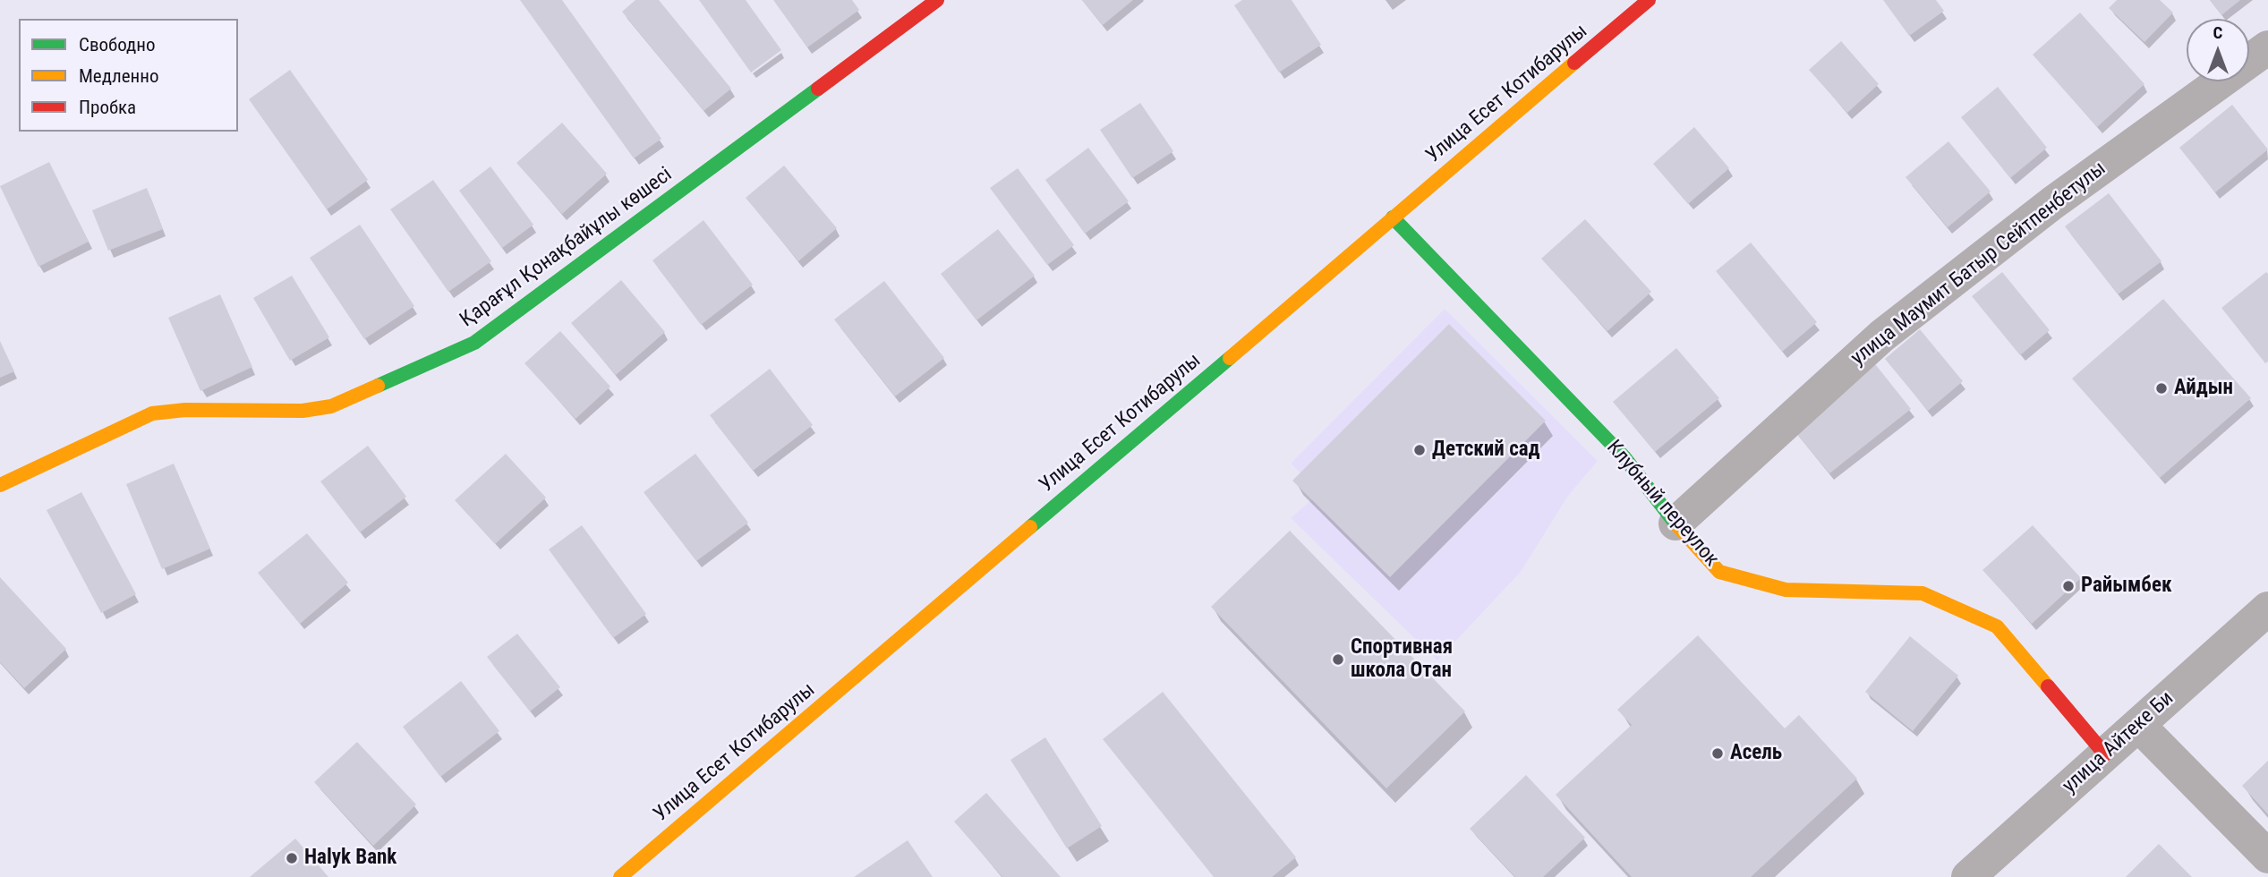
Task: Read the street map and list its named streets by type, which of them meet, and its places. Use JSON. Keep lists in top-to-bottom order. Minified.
{"streets":{"street":["Улица Есет Котибарулы","Қарағұл Қонақбайұлы көшесі","улица Маумит Батыр Сейтпенбетулы","Клубный переулок","улица Айтеке Би"]},"crossings":[["Улица Есет Котибарулы","Клубный переулок"],["улица Маумит Батыр Сейтпенбетулы","Клубный переулок"],["Клубный переулок","улица Айтеке Би"]],"places":["Айдын","Детский сад","Райымбек","Спортивная школа Отан","Асель","Halyk Bank"],"legend":["Свободно","Медленно","Пробка"],"north":"top"}
